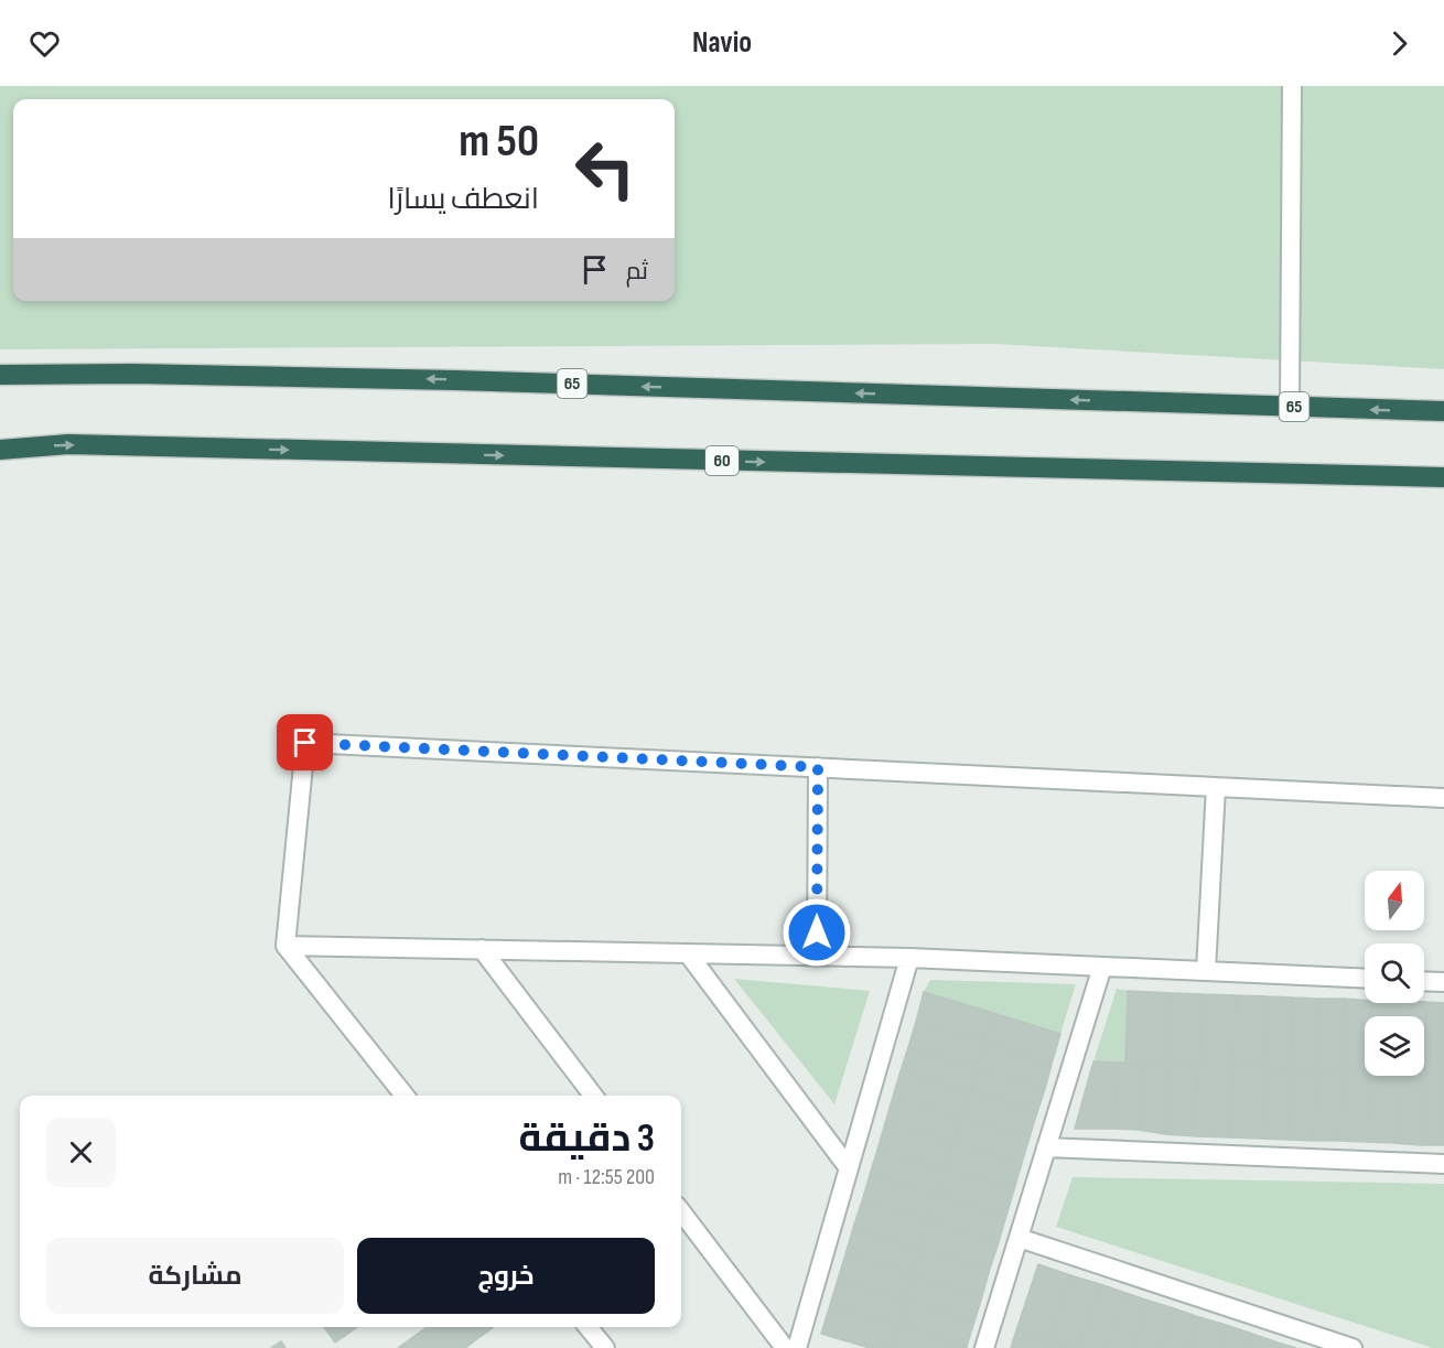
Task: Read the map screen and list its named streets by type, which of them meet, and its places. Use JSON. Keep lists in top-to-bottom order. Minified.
{"streets":{"highway":["65","60"]},"north":"top","page":{"header":"Navio","turn":["50 m","انعطف يسارًا"],"then":"ثم","heading":["3 دقيقة","200 m · 12:55"],"buttons":["خروج","مشاركة"]}}
